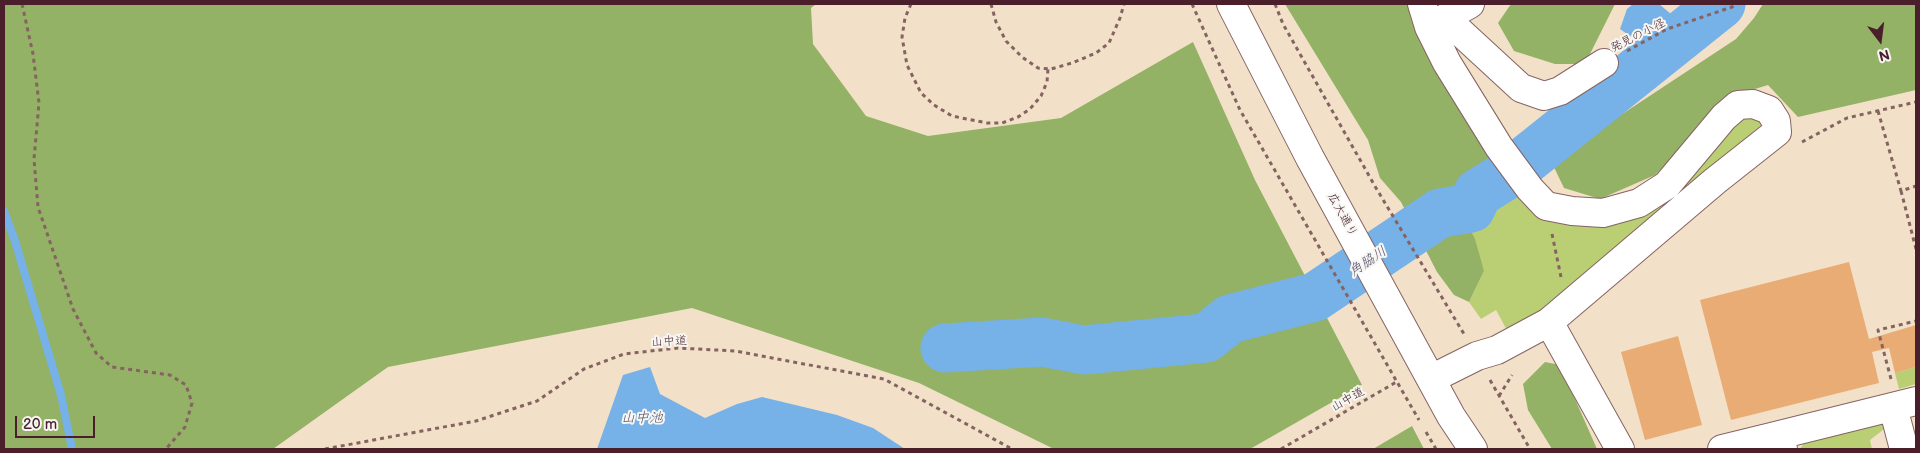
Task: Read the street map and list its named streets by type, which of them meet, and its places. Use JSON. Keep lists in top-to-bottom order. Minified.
{"streets":{"street":["広大通り"],"path":["発見の小径","山中道"]},"crossings":[["広大通り","山中道"]],"water":["角脇川","山中池"],"scale_bar":"20 m","north":"bottom"}
